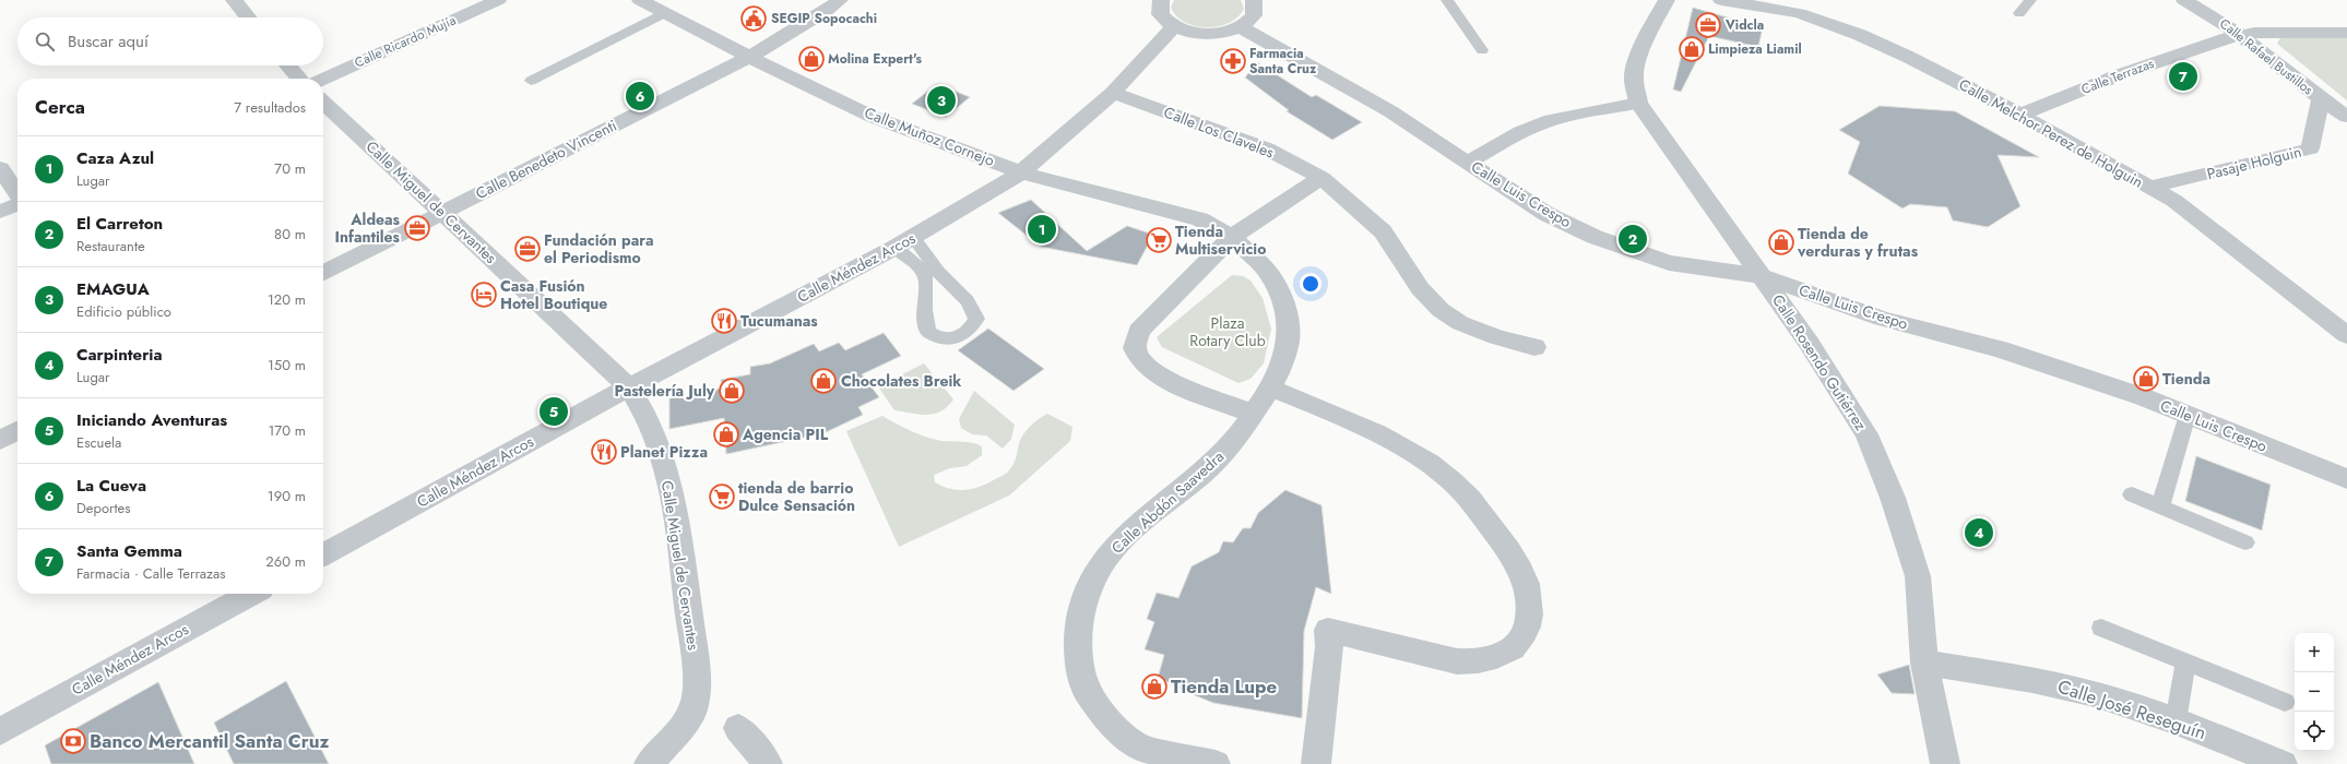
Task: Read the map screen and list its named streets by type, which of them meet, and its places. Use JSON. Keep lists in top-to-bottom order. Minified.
{"streets":{"street":["Calle Ricardo Mujía","Calle Rafael Bustillos","Calle Terrazas","Calle Los Claveles","Calle Melchor Perez de Holguin","Calle Muñoz Cornejo","Calle Benedeto Vincenti","Pasaje Holguin","Calle Luis Crespo","Calle Miguel de Cervantes","Calle Méndez Arcos","Calle Rosendo Gutiérrez","Calle Abdón Saavedra","Calle José Reseguín"]},"crossings":[["Calle Rafael Bustillos","Calle Terrazas"],["Calle Rafael Bustillos","Pasaje Holguin"],["Calle Terrazas","Calle Melchor Perez de Holguin"],["Calle Los Claveles","Calle Méndez Arcos"],["Calle Melchor Perez de Holguin","Pasaje Holguin"],["Calle Muñoz Cornejo","Calle Benedeto Vincenti"],["Calle Muñoz Cornejo","Calle Méndez Arcos"],["Calle Muñoz Cornejo","Calle Abdón Saavedra"],["Calle Benedeto Vincenti","Calle Miguel de Cervantes"],["Calle Luis Crespo","Calle Rosendo Gutiérrez"],["Calle Miguel de Cervantes","Calle Méndez Arcos"],["Calle Rosendo Gutiérrez","Calle José Reseguín"]],"parks":["Plaza Rotary Club"],"places":{"public building":["SEGIP Sopocachi"],"office":["Vidcla","Aldeas Infantiles","Fundación para el Periodismo"],"shop":["Limpieza Liamil","Molina Expert's","Tienda de verduras y frutas","Tienda","Chocolates Breik","Pastelería July","Agencia PIL","Tienda Lupe"],"pharmacy":["Farmacia Santa Cruz"],"supermarket":["Tienda Multiservicio","tienda de barrio Dulce Sensación"],"hotel":["Casa Fusión Hotel Boutique"],"restaurant":["Tucumanas","Planet Pizza"],"bank":["Banco Mercantil Santa Cruz"]},"page":{"search":"Buscar aquí","pins":["7","6","3","1","2","5","4"],"heading":["Cerca","7 resultados"],"list":[{"mark":"1","name":"Caza Azul","note":"Lugar","value":"70 m"},{"mark":"2","name":"El Carreton","note":"Restaurante","value":"80 m"},{"mark":"3","name":"EMAGUA","note":"Edificio público","value":"120 m"},{"mark":"4","name":"Carpinteria","note":"Lugar","value":"150 m"},{"mark":"5","name":"Iniciando Aventuras","note":"Escuela","value":"170 m"},{"mark":"6","name":"La Cueva","note":"Deportes","value":"190 m"},{"mark":"7","name":"Santa Gemma","note":"Farmacia · Calle Terrazas","value":"260 m"}],"map_buttons":["+","−"]}}
